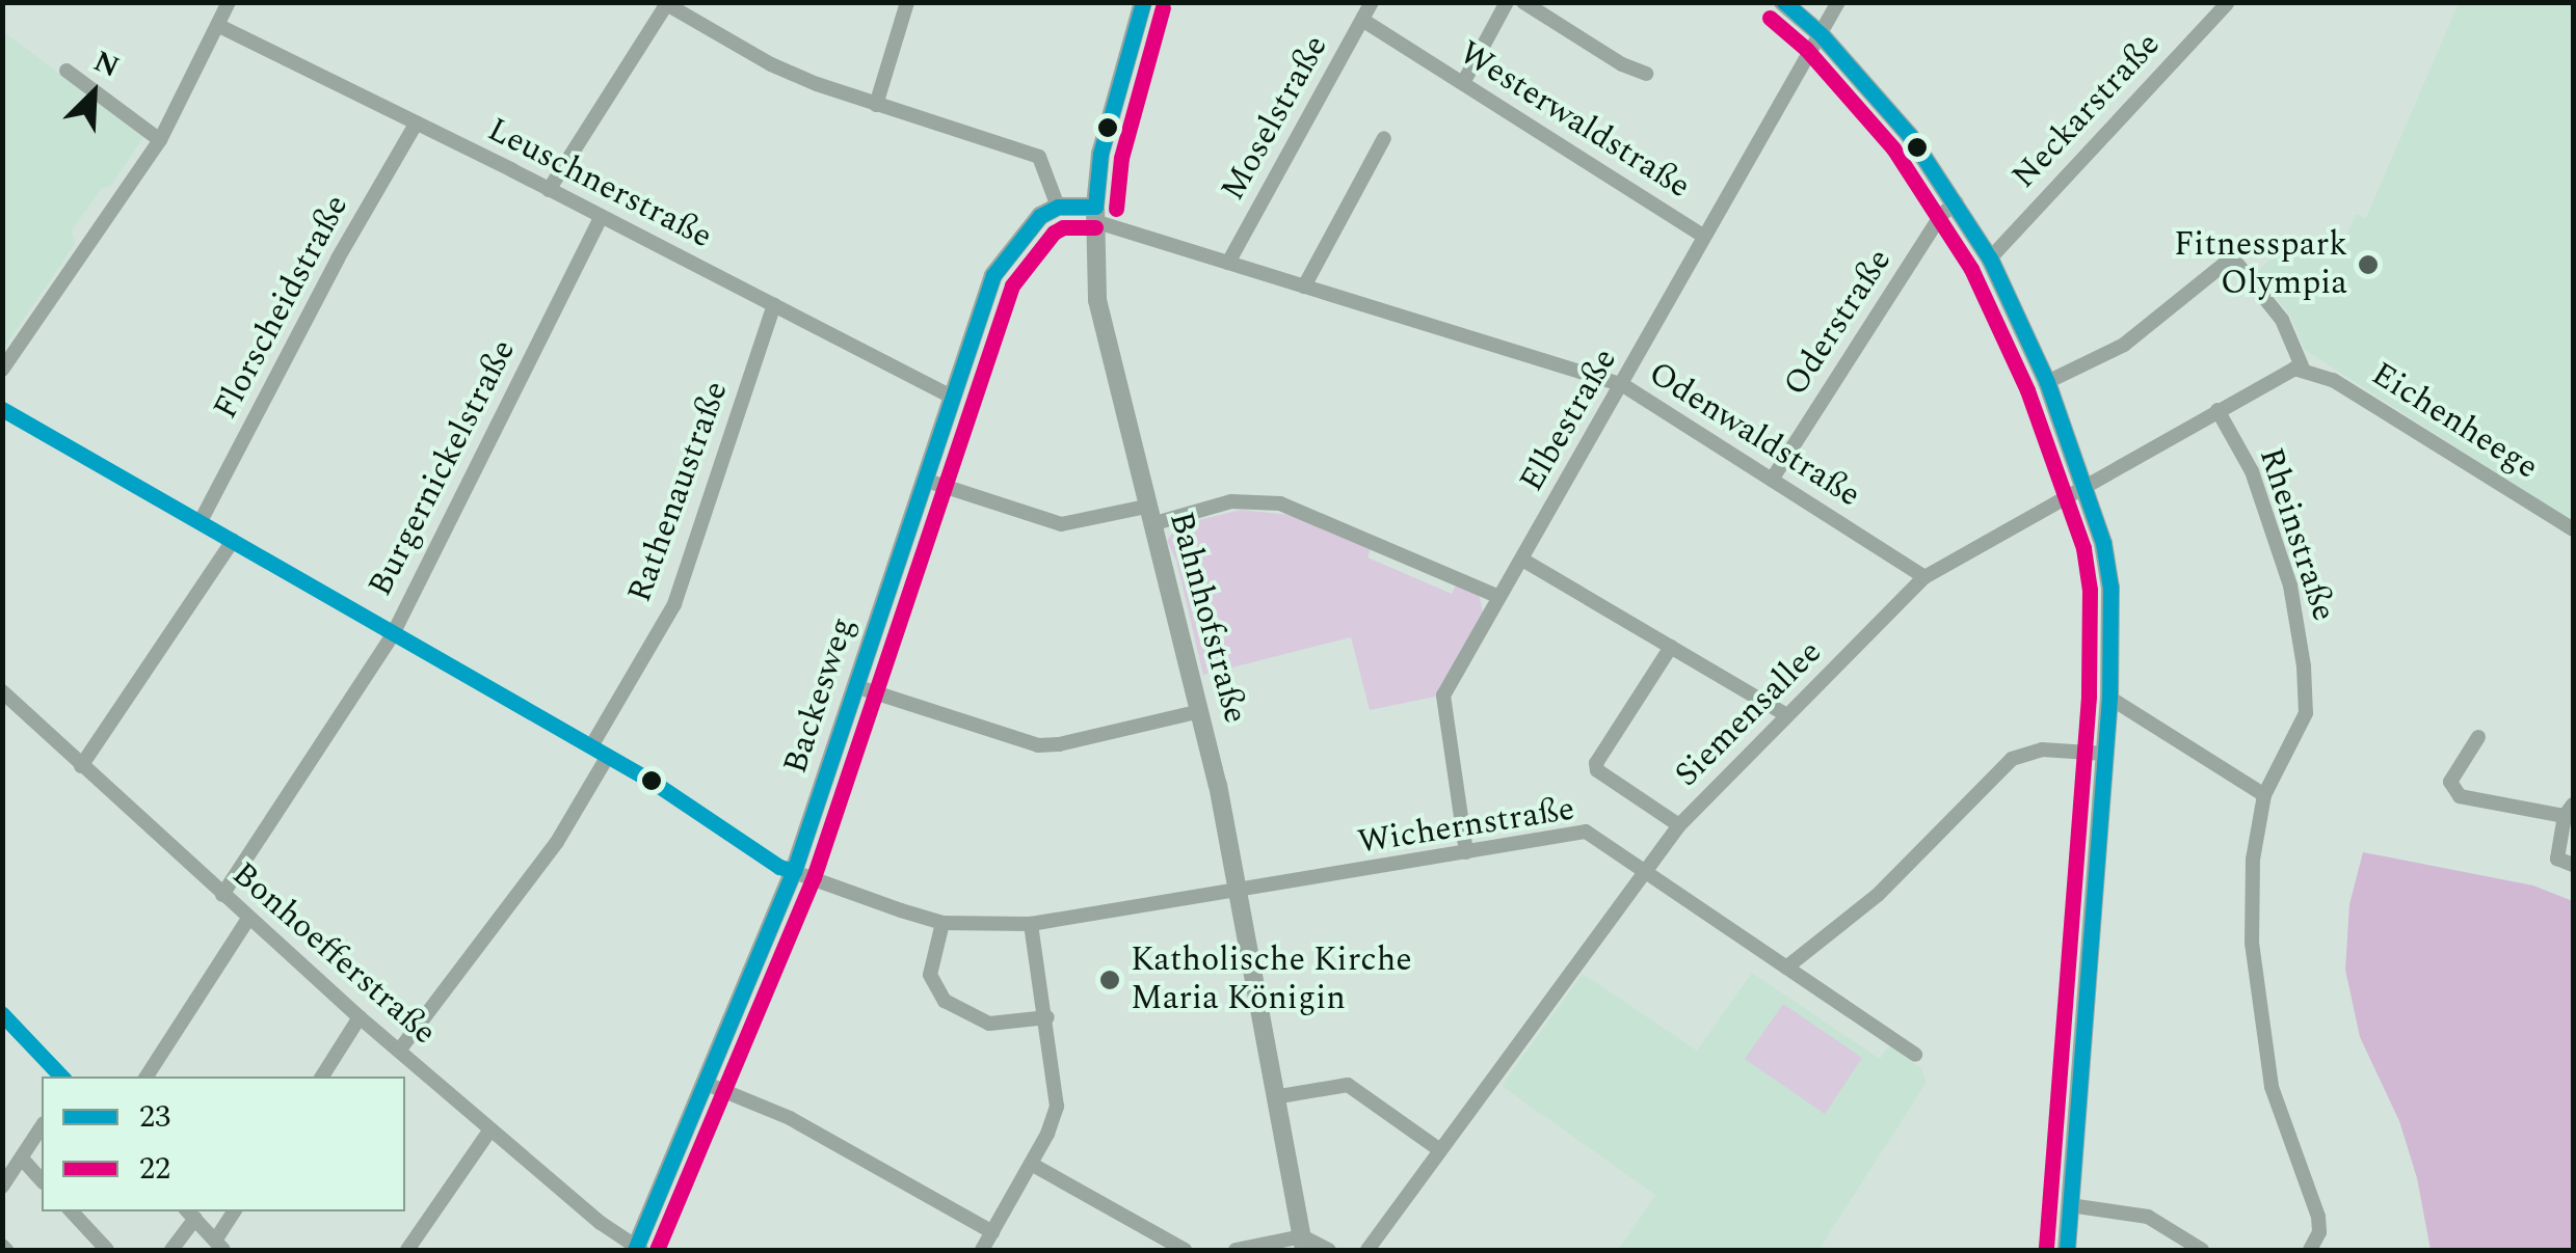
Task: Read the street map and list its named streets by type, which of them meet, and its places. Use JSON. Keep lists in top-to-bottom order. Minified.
{"streets":{"street":["Neckarstraße","Moselstraße","Westerwaldstraße","Leuschnerstraße","Florscheidstraße","Oderstraße","Elbestraße","Eichenheege","Odenwaldstraße","Burgernickelstraße","Rathenaustraße","Rheinstraße","Bahnhofstraße","Backesweg","Siemensallee","Wichernstraße","Bonhoefferstraße"]},"crossings":[["Moselstraße","Westerwaldstraße"],["Moselstraße","Odenwaldstraße"],["Westerwaldstraße","Elbestraße"],["Leuschnerstraße","Florscheidstraße"],["Leuschnerstraße","Burgernickelstraße"],["Leuschnerstraße","Rathenaustraße"],["Leuschnerstraße","Backesweg"],["Florscheidstraße","Wichernstraße"],["Oderstraße","Odenwaldstraße"],["Elbestraße","Odenwaldstraße"],["Elbestraße","Wichernstraße"],["Eichenheege","Siemensallee"],["Odenwaldstraße","Bahnhofstraße"],["Odenwaldstraße","Siemensallee"],["Burgernickelstraße","Wichernstraße"],["Burgernickelstraße","Bonhoefferstraße"],["Rathenaustraße","Wichernstraße"],["Rheinstraße","Siemensallee"],["Bahnhofstraße","Wichernstraße"],["Backesweg","Wichernstraße"],["Backesweg","Bonhoefferstraße"],["Siemensallee","Wichernstraße"]],"places":["Fitnesspark Olympia","Katholische Kirche Maria Königin"],"lines":["transit line 23","transit line 22"],"legend":["23","22"],"north":"top right"}
